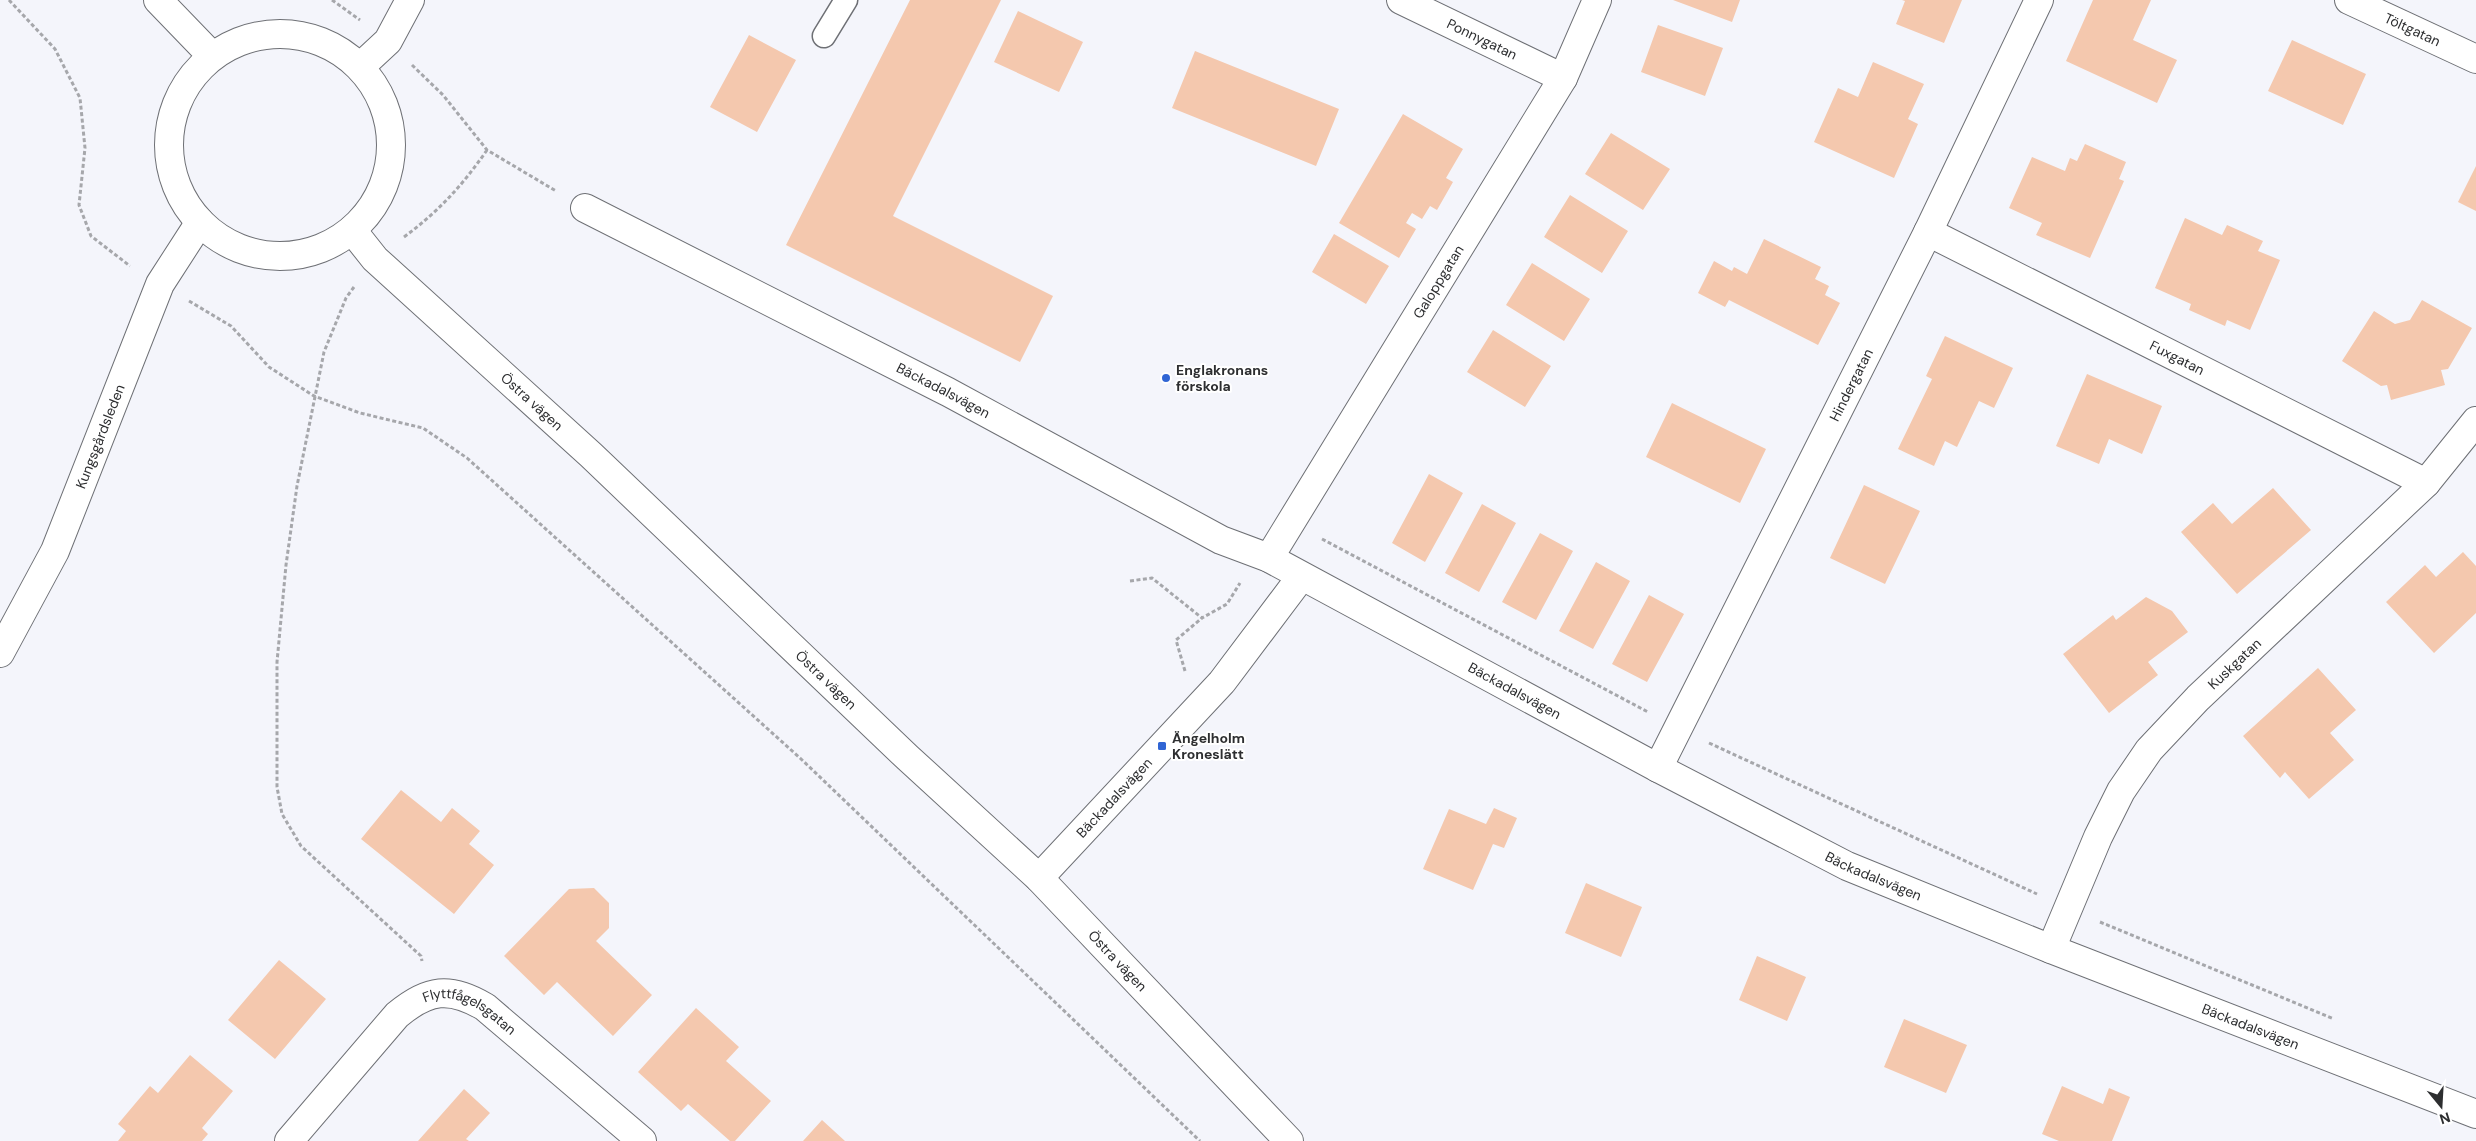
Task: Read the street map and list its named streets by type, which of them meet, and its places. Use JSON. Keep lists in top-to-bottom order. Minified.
{"streets":{"street":["Töltgatan","Ponnygatan","Galoppgatan","Fuxgatan","Hindergatan","Bäckadalsvägen","Östra vägen","Kungsgårdsleden","Kuskgatan","Flyttfågelsgatan"]},"crossings":[["Ponnygatan","Galoppgatan"],["Galoppgatan","Bäckadalsvägen"],["Fuxgatan","Hindergatan"],["Fuxgatan","Kuskgatan"],["Hindergatan","Bäckadalsvägen"],["Bäckadalsvägen","Östra vägen"],["Bäckadalsvägen","Kuskgatan"]],"places":{"other":["Englakronans förskola"],"transit":["Ängelholm Kroneslätt"]},"north":"bottom"}
